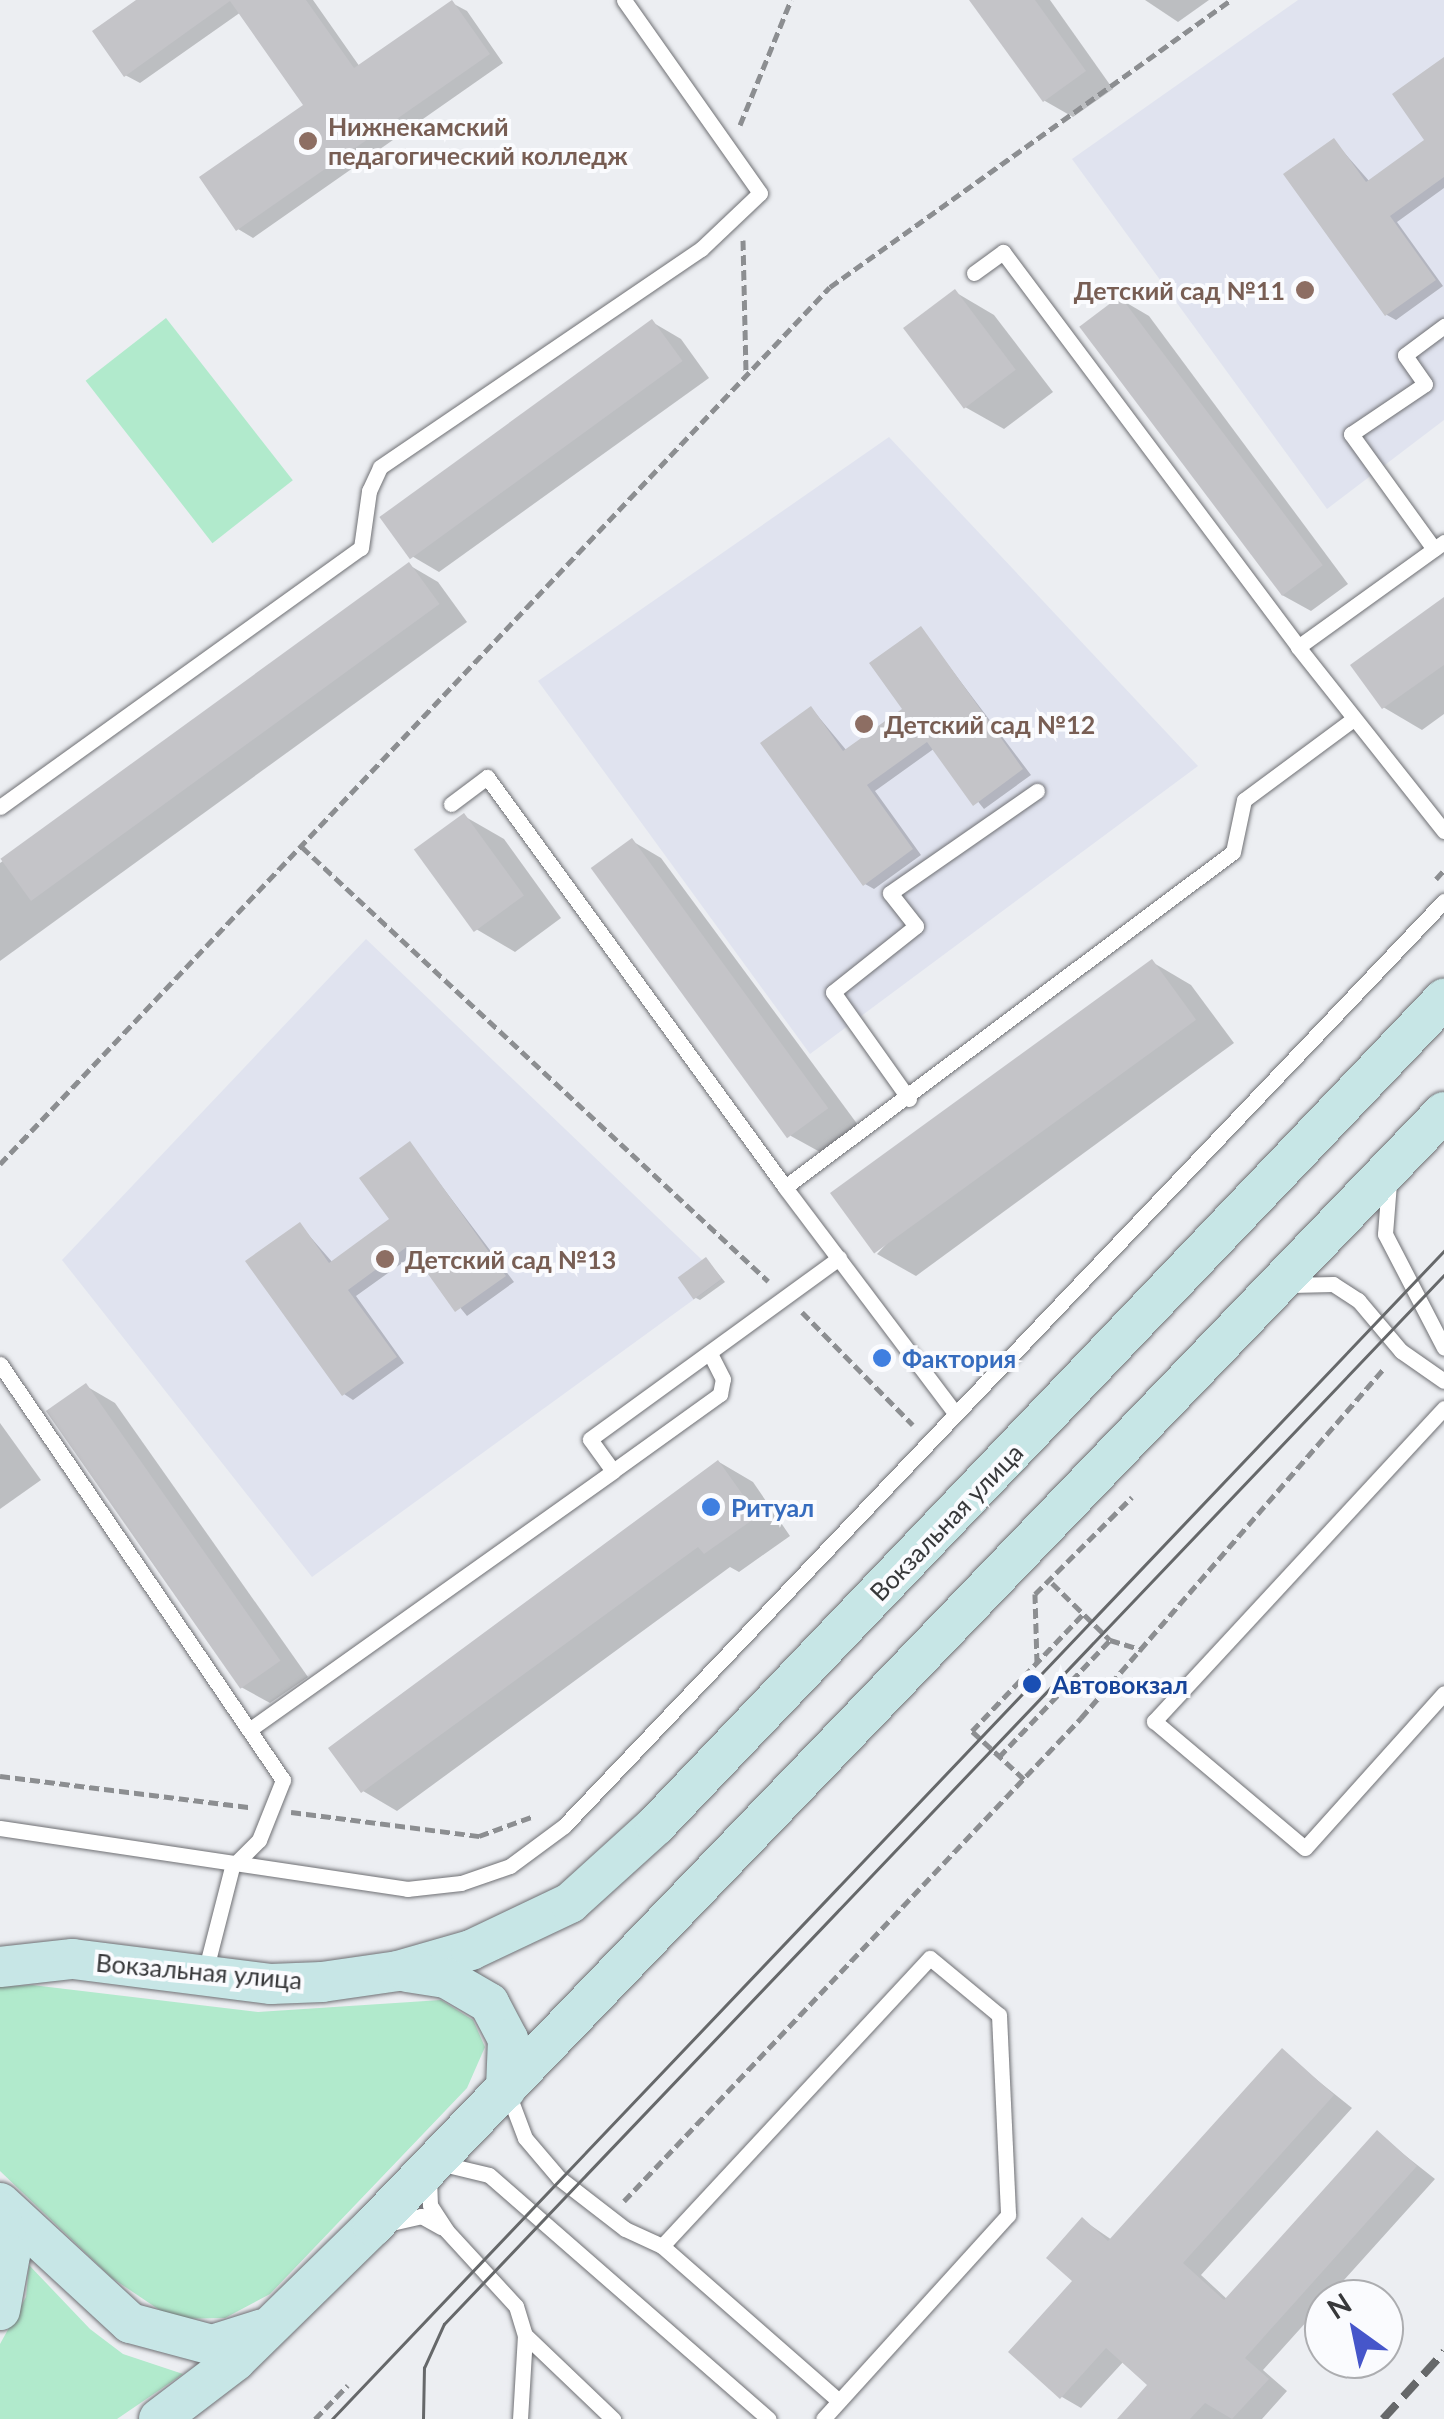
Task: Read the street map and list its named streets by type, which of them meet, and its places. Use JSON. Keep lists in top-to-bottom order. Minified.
{"streets":{"main road":["Вокзальная улица"]},"places":["Нижнекамский педагогический колледж","Детский сад №11","Детский сад №12","Детский сад №13","Фактория","Ритуал","Автовокзал"],"north":"top left"}
